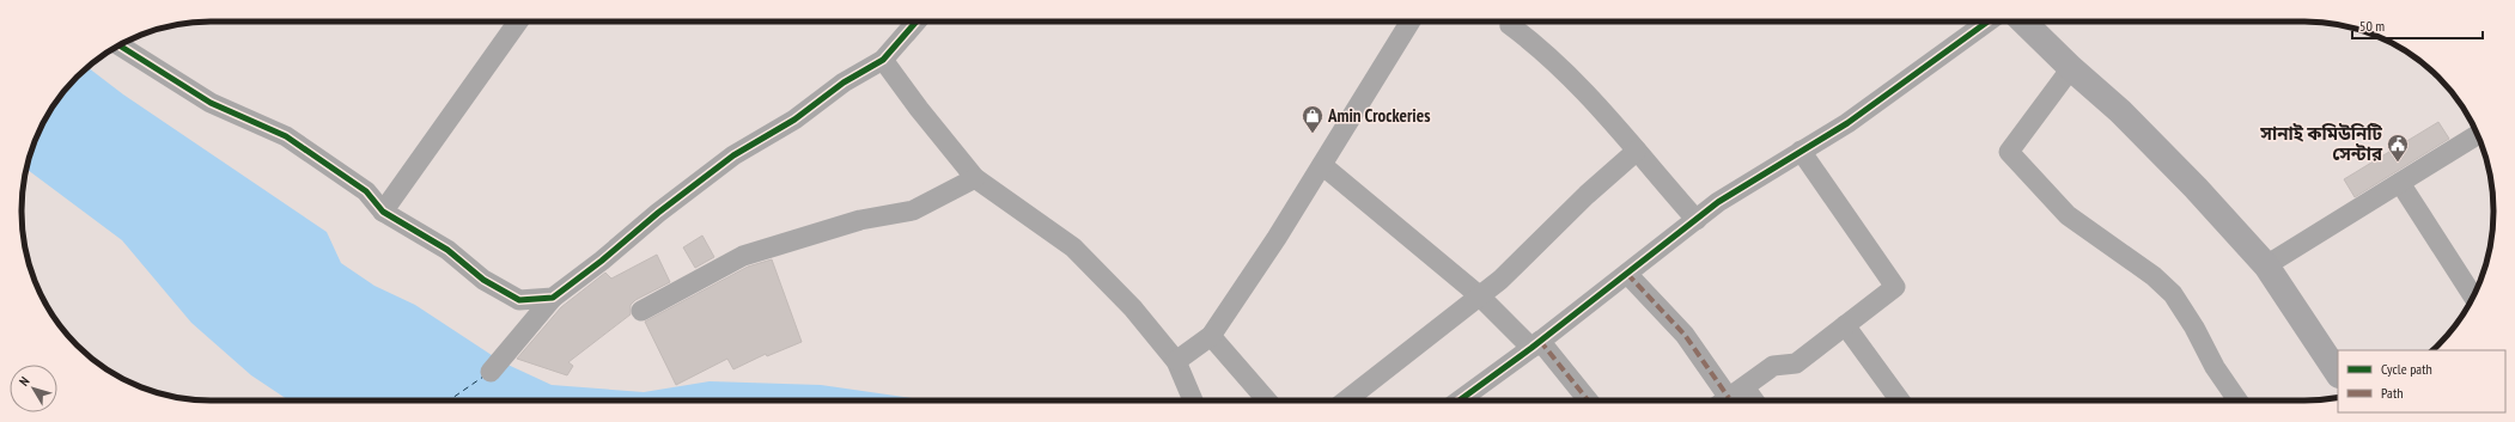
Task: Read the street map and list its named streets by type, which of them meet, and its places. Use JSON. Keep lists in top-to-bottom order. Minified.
{"places":{"shop":["Amin Crockeries"],"public building":["সানাই কমিউনিটি সেন্টার"]},"legend":["Cycle path","Path"],"scale_bar":"50 m","north":"top left"}
